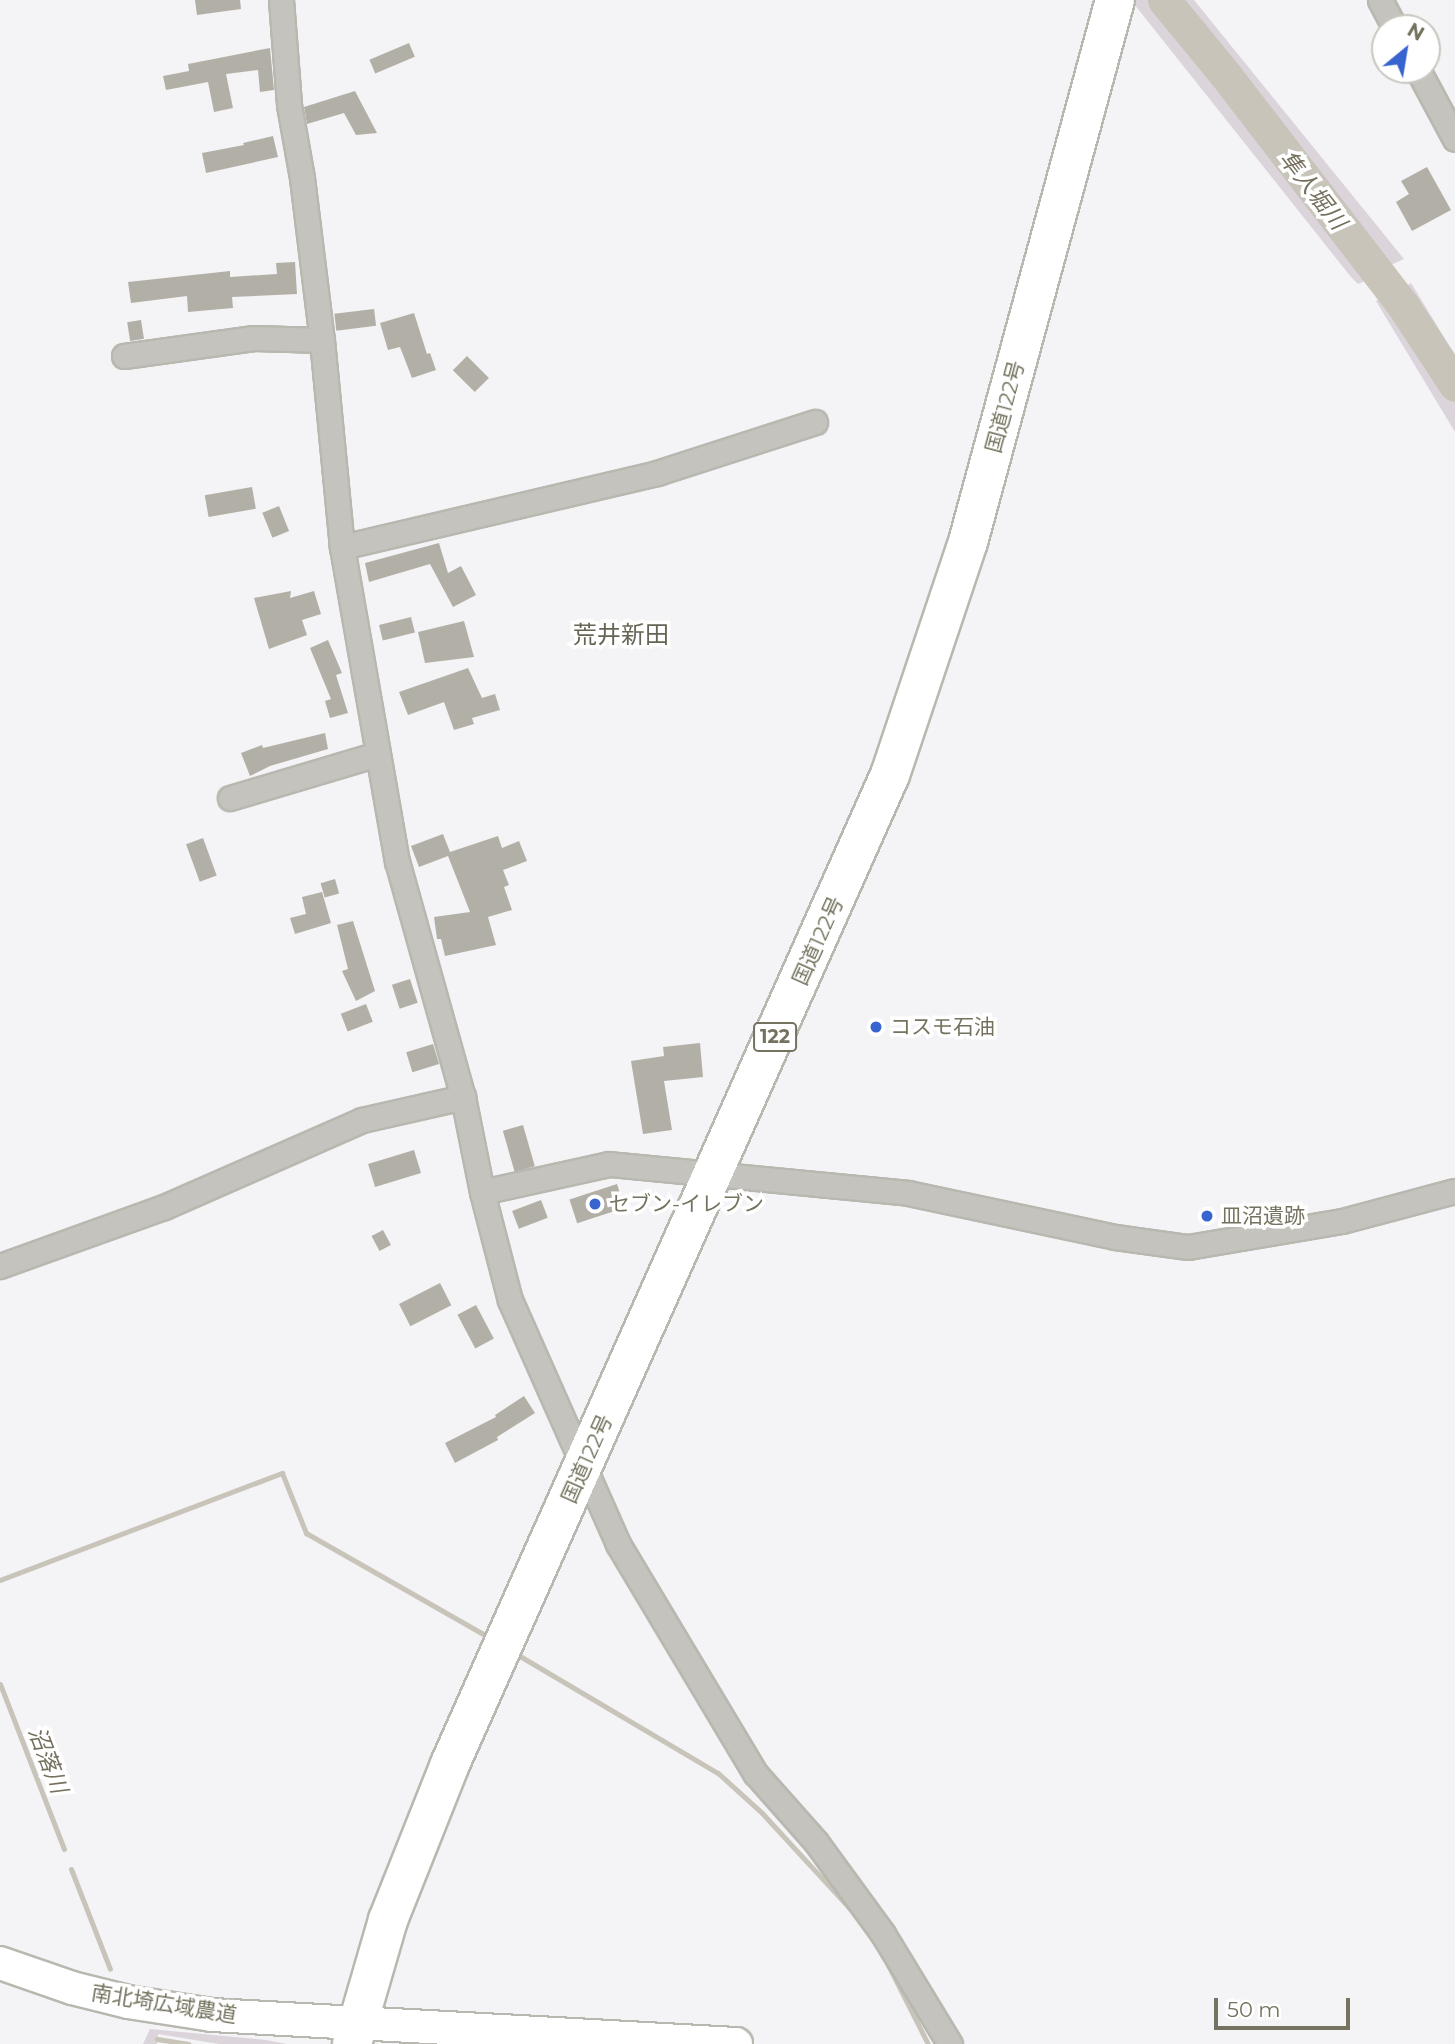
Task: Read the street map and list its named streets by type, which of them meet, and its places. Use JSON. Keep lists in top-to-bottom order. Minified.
{"streets":{"highway":["国道122号","122"],"street":["南北埼広域農道"]},"crossings":[["国道122号","南北埼広域農道"]],"districts":["荒井新田"],"water":["隼人堀川","沼落川"],"places":["コスモ石油","セブン-イレブン","皿沼遺跡"],"scale_bar":"50 m","north":"top right"}
